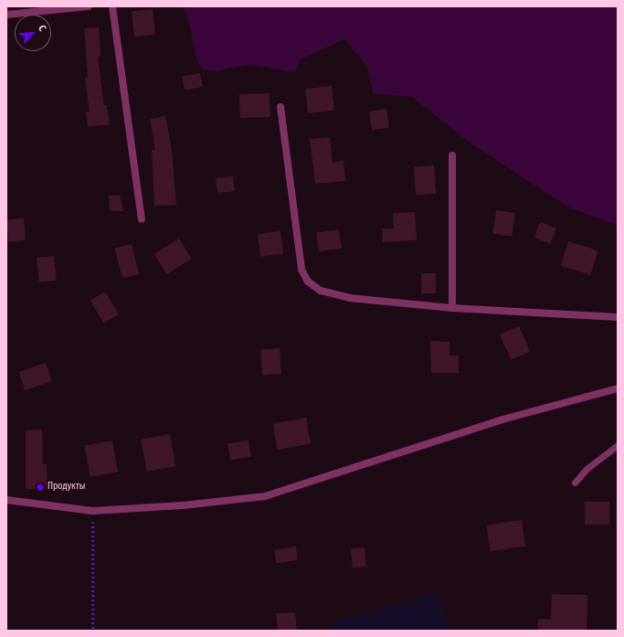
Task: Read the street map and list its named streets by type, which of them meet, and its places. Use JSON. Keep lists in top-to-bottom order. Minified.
{"places":["Продукты"],"north":"top right"}
